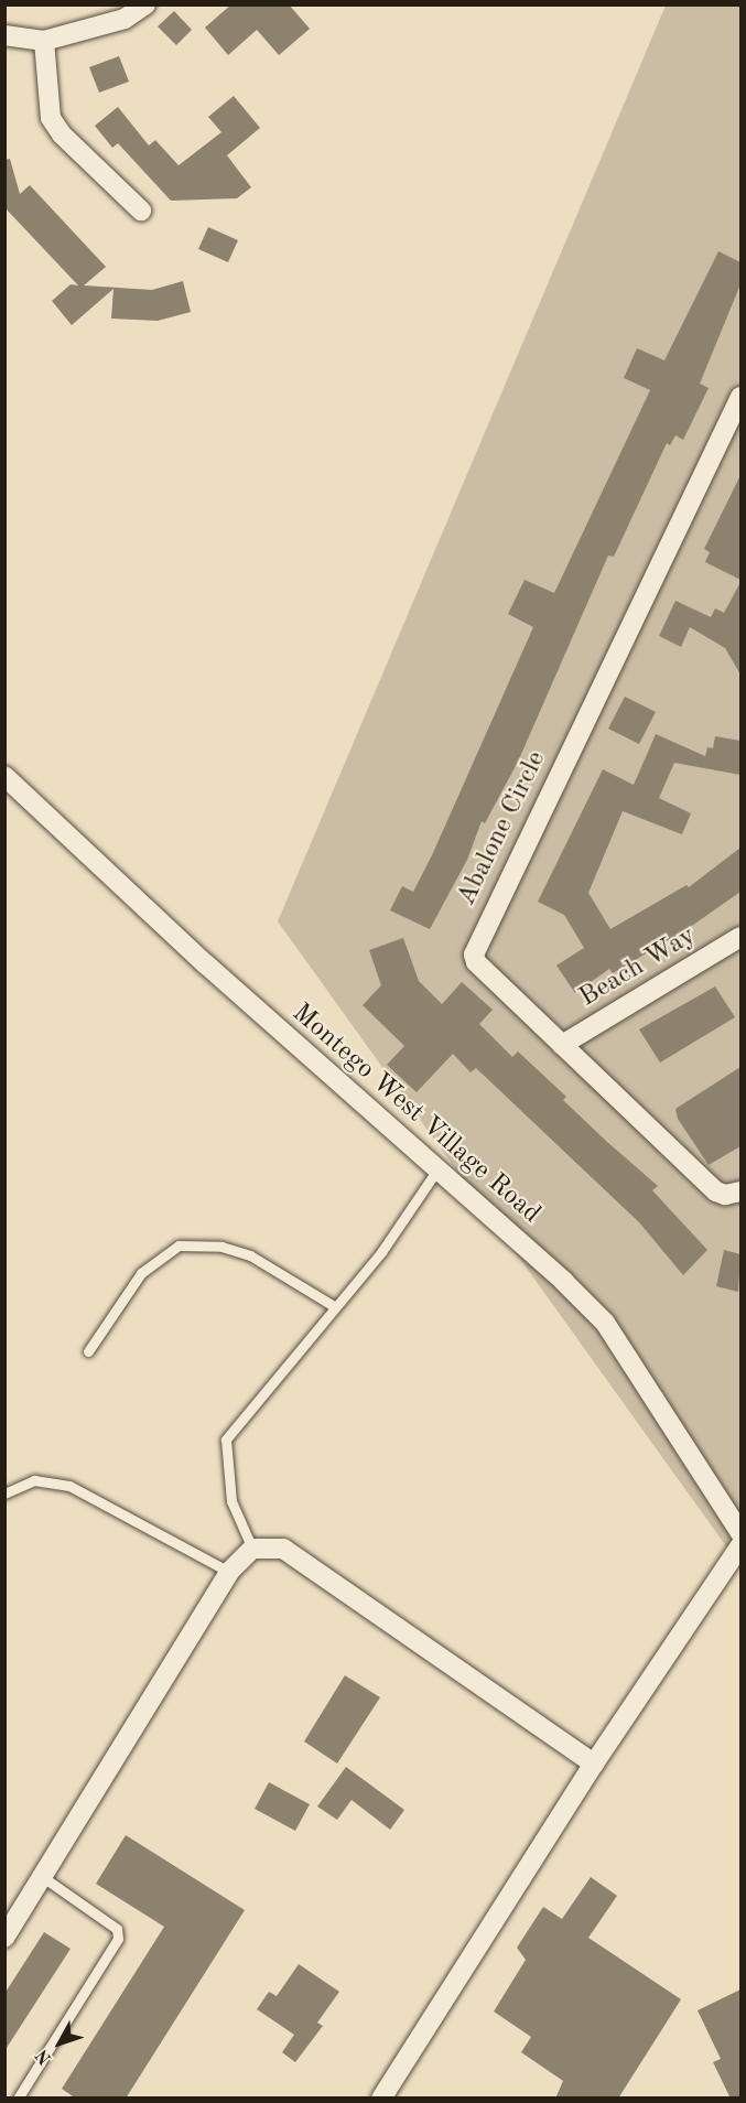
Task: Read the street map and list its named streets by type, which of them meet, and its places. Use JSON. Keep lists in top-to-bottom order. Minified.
{"streets":{"street":["Abalone Circle","Beach Way","Montego West Village Road"]},"crossings":[["Abalone Circle","Beach Way"]],"north":"bottom left"}
